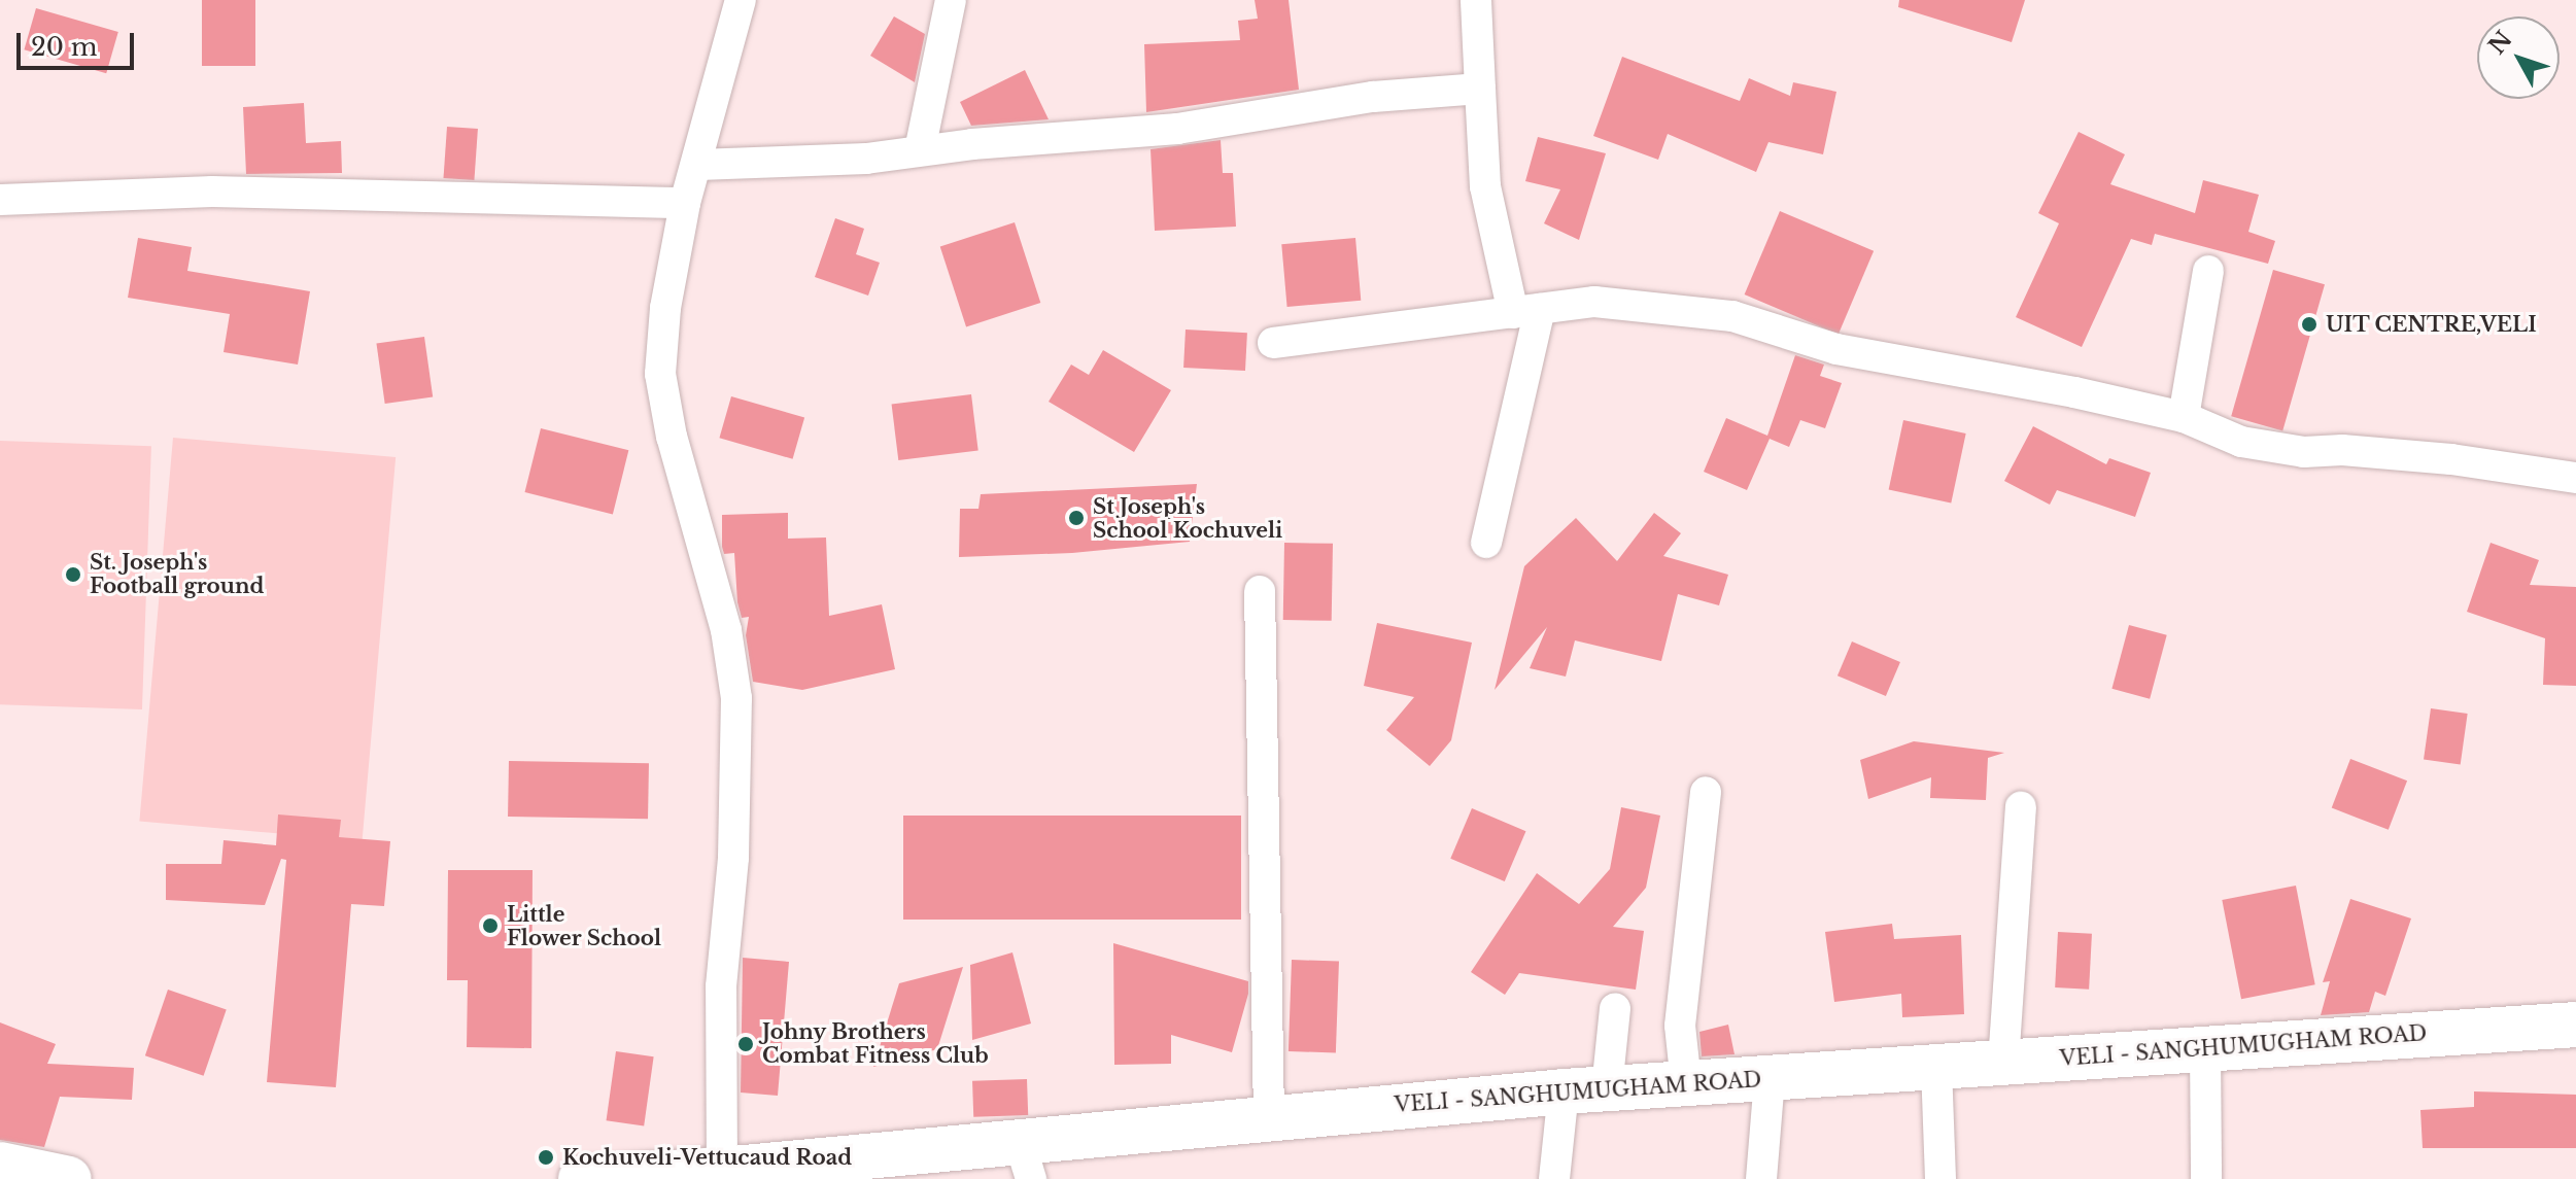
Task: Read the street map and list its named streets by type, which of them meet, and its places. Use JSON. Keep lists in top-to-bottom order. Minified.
{"streets":{"main road":["VELI - SANGHUMUGHAM ROAD"]},"places":["UIT CENTRE,VELI","St Joseph's School Kochuveli","St. Joseph's Football ground","Little Flower School","Johny Brothers Combat Fitness Club","Kochuveli-Vettucaud Road"],"scale_bar":"20 m","north":"top left"}
